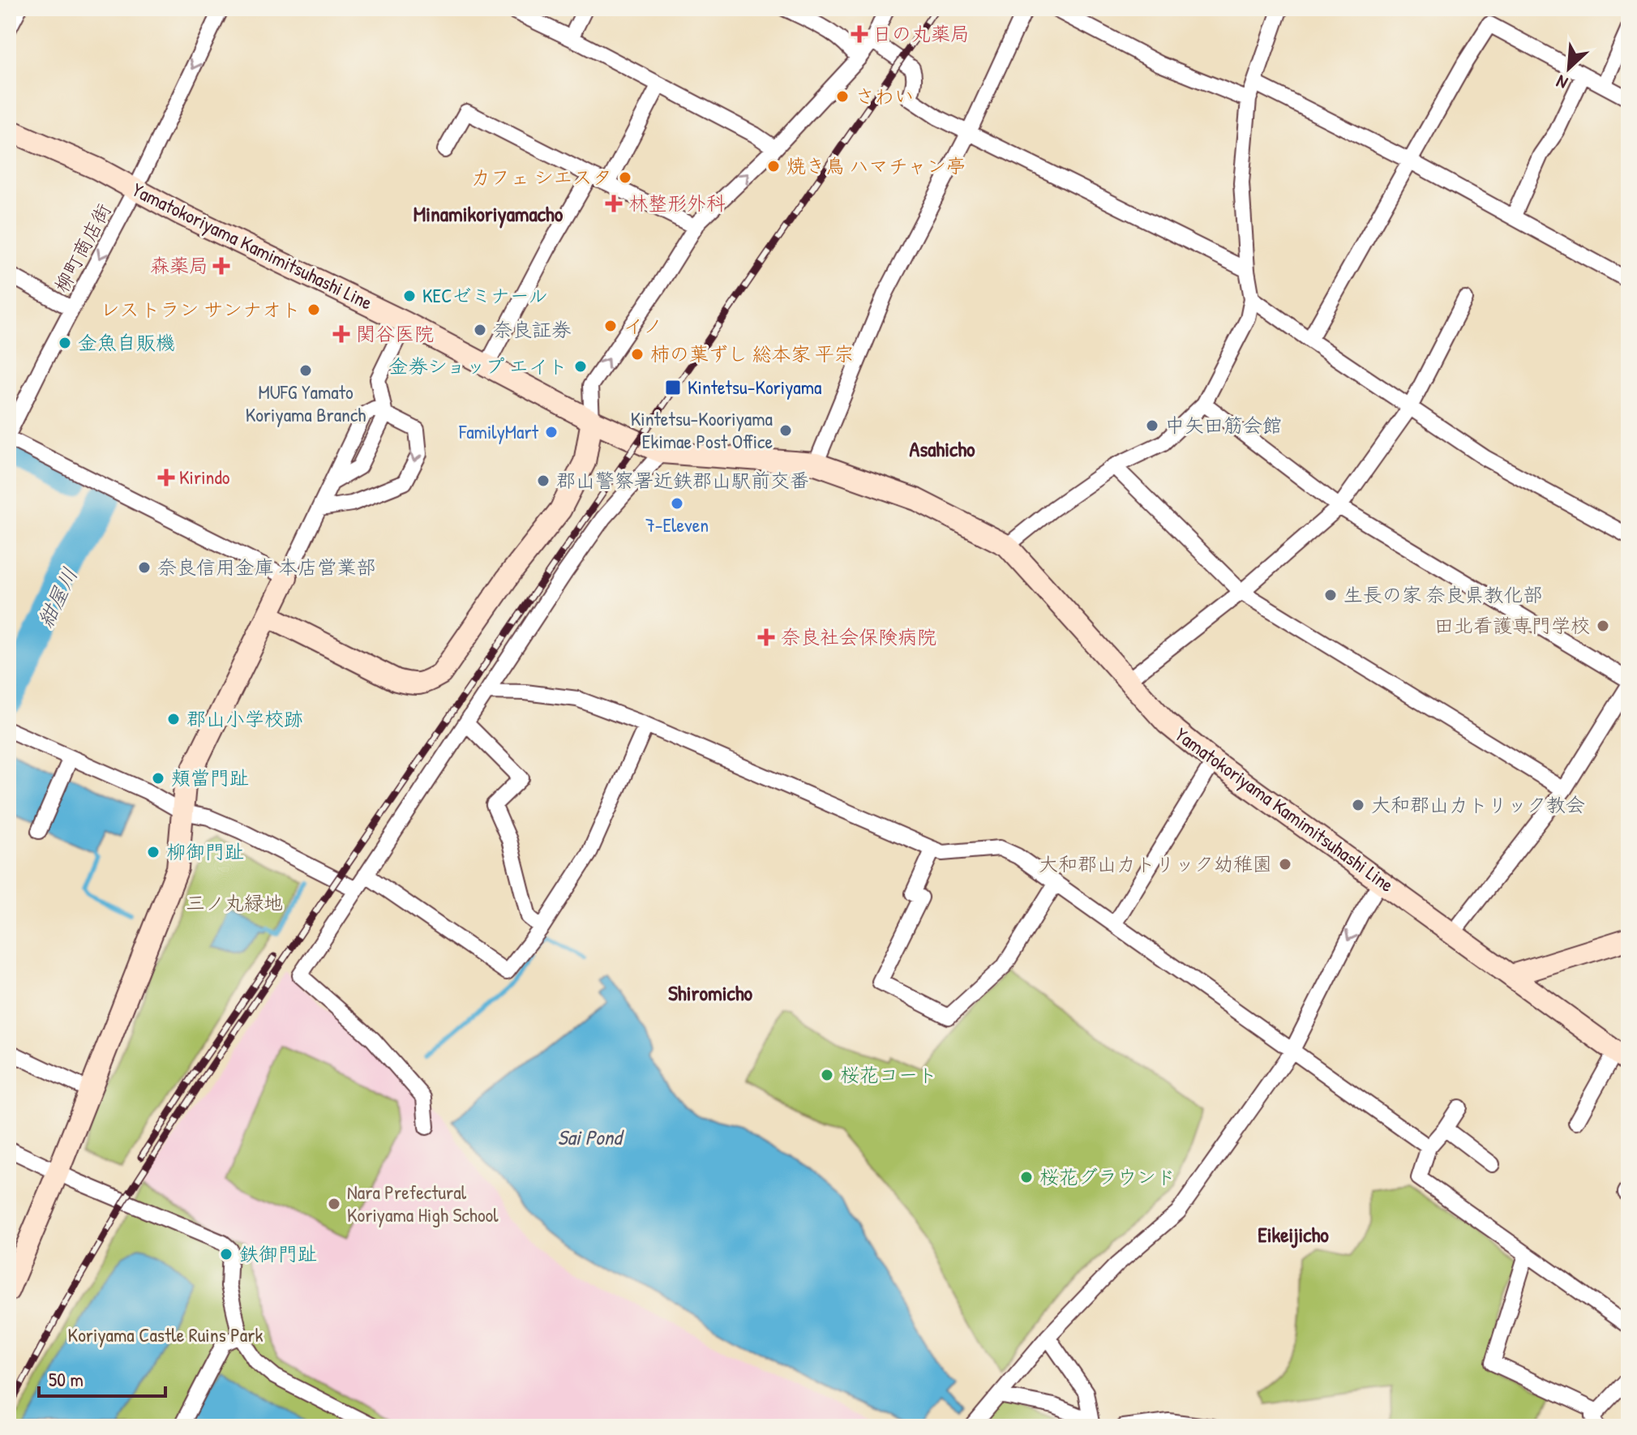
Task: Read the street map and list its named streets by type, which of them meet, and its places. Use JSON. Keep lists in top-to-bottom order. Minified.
{"streets":{"main road":["Yamatokoriyama Kamimitsuhashi Line"],"street":["柳町商店街"]},"crossings":[["Yamatokoriyama Kamimitsuhashi Line","柳町商店街"]],"one_way":["柳町商店街"],"districts":["Minamikoriyamacho","Asahicho","Shiromicho","Eikeijicho"],"water":["紺屋川","Sai Pond"],"parks":["三ノ丸緑地","Koriyama Castle Ruins Park"],"places":{"health":["日の丸薬局","林整形外科","森薬局","関谷医院","Kirindo","奈良社会保険病院"],"other":["さわい","焼き鳥 ハマチャン亭","カフェ シエスタ","KECゼミナール","レストラン サンナオト","イノ","奈良証券","金魚自販機","柿の葉ずし 総本家 平宗","金券ショップ エイト","MUFG Yamato Koriyama Branch","中矢田筋会館","Kintetsu-Kooriyama Ekimae Post Office","FamilyMart","郡山警察署近鉄郡山駅前交番","7-Eleven","奈良信用金庫 本店営業部","生長の家 奈良県教化部","田北看護専門学校","郡山小学校跡","頬當門趾","大和郡山カトリック教会","柳御門趾","大和郡山カトリック幼稚園","桜花コート","桜花グラウンド","Nara Prefectural Koriyama High School","鉄御門趾"],"transit":["Kintetsu-Koriyama"]},"scale_bar":"50 m","north":"bottom left"}
